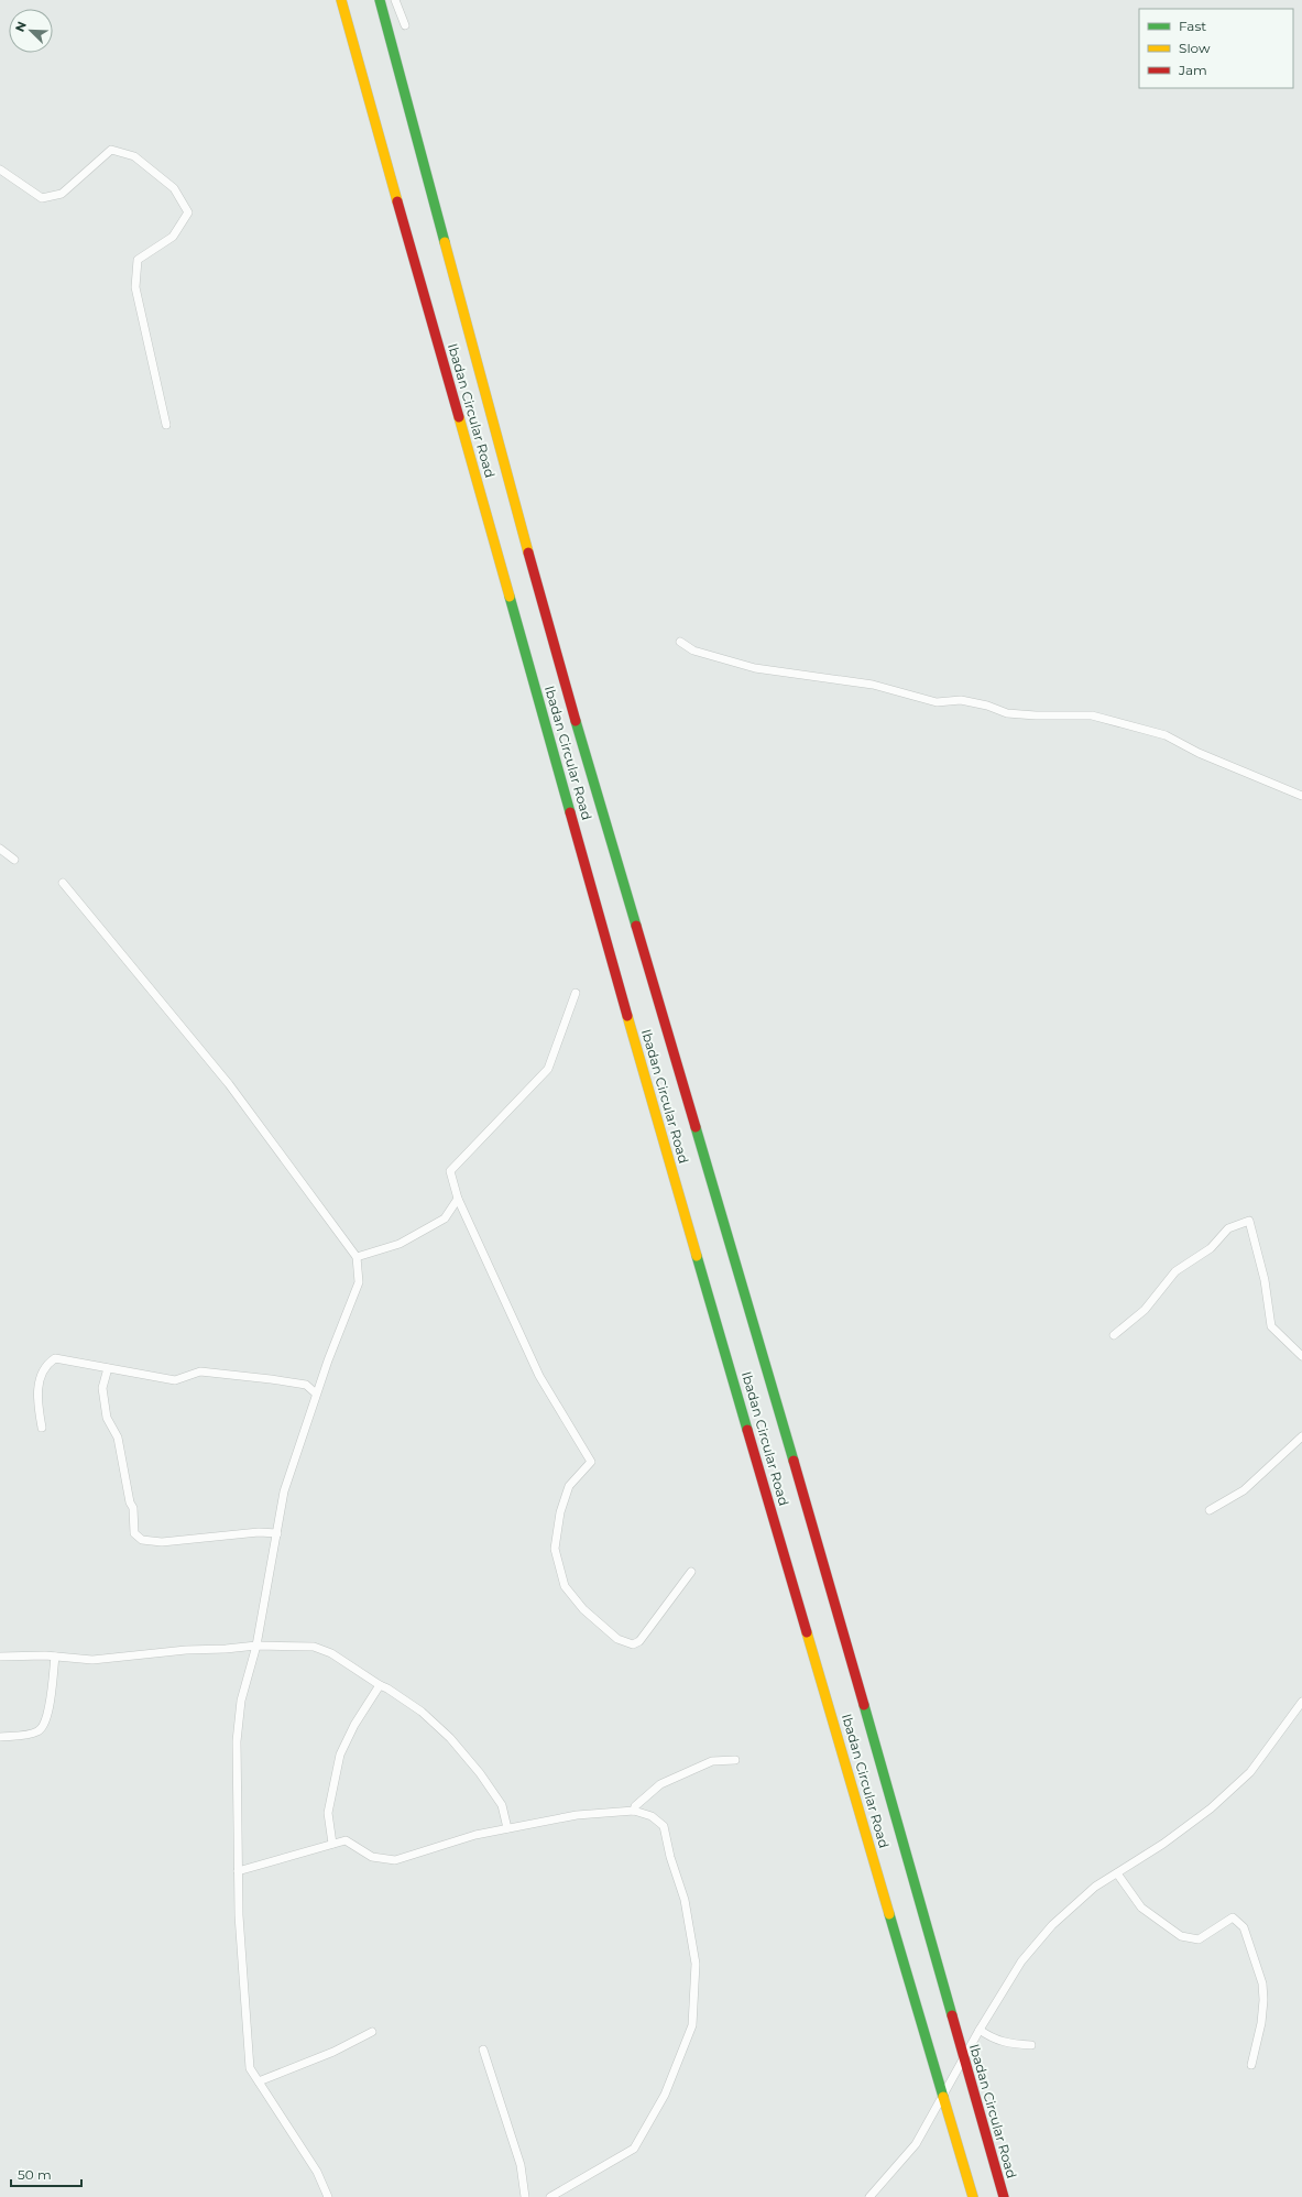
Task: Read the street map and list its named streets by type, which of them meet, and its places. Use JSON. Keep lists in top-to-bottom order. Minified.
{"streets":{"highway":["Ibadan Circular Road"]},"legend":["Fast","Slow","Jam"],"scale_bar":"50 m","north":"top left"}
